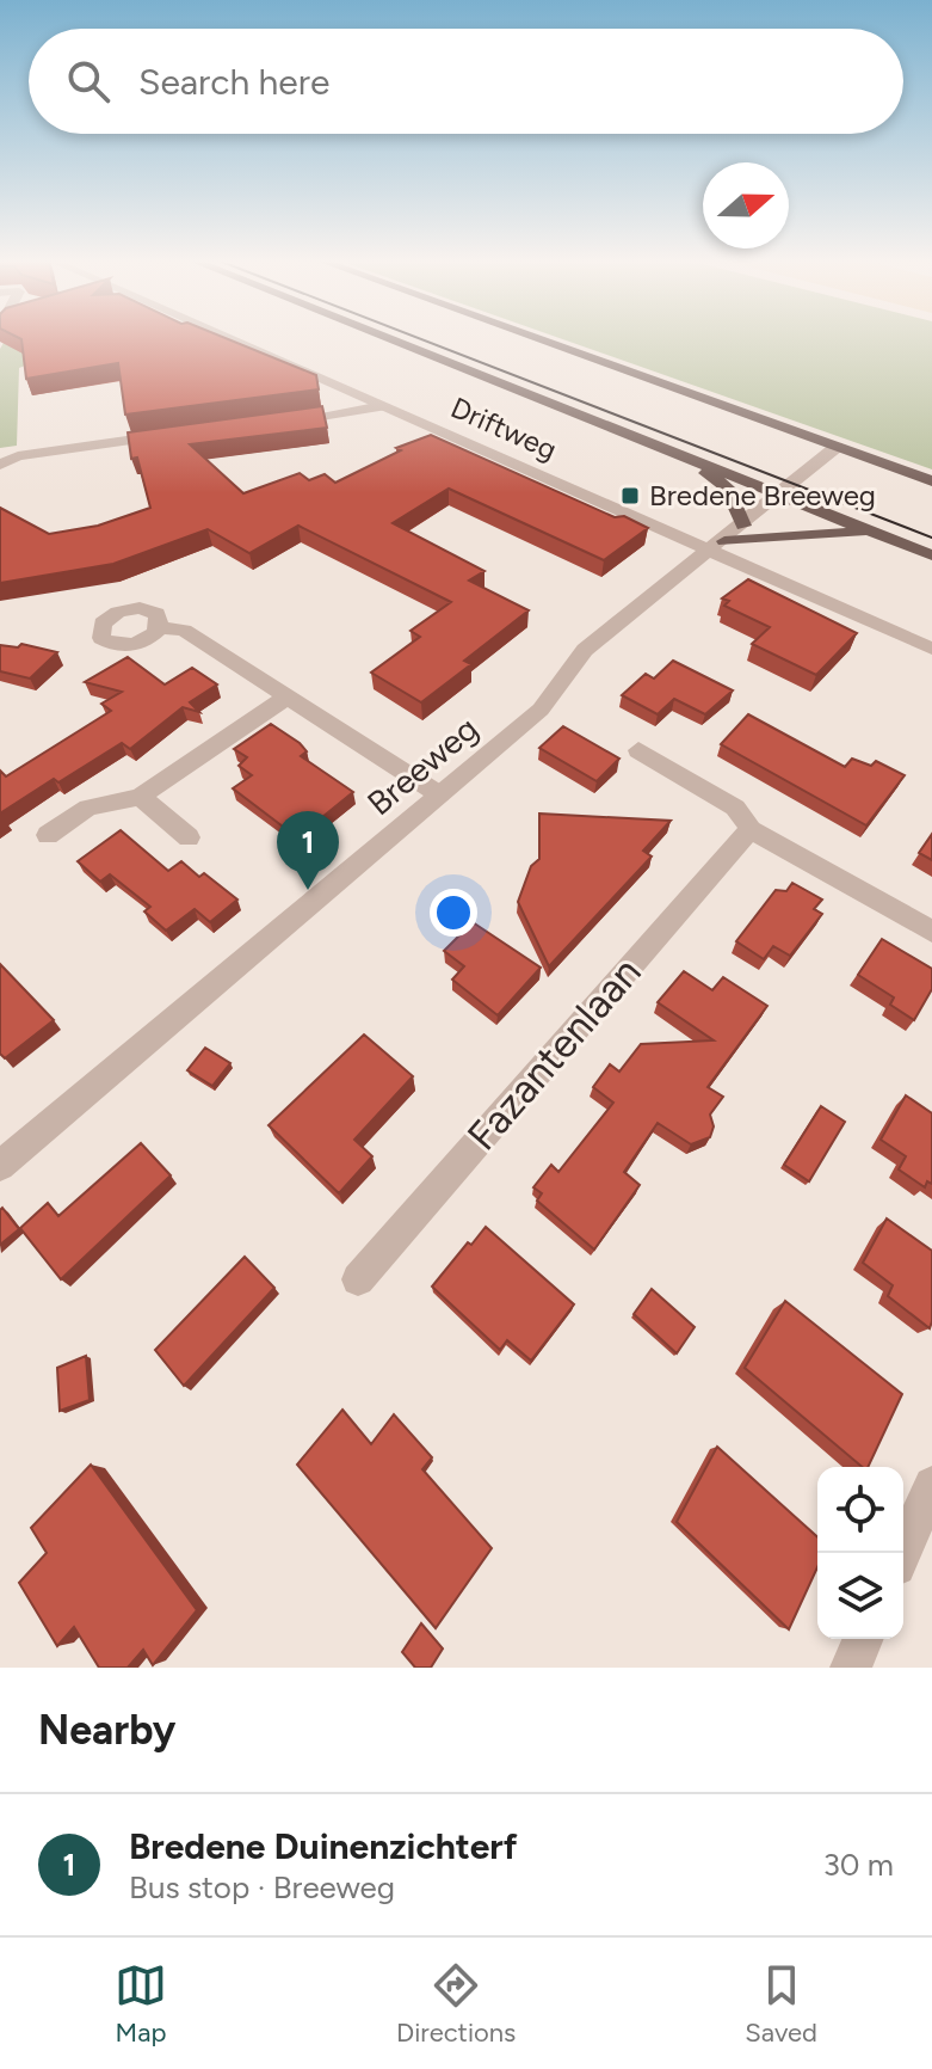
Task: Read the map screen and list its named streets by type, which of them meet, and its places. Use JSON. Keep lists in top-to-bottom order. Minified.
{"streets":{"street":["Driftweg","Breeweg","Fazantenlaan"]},"crossings":[["Driftweg","Breeweg"]],"places":{"transit":["Bredene Breeweg"]},"north":"right","page":{"search":"Search here","pins":"1","heading":"Nearby","list":[{"mark":"1","name":"Bredene Duinenzichterf","note":"Bus stop · Breeweg","value":"30 m"}],"nav":["Map","Directions","Saved"]}}
